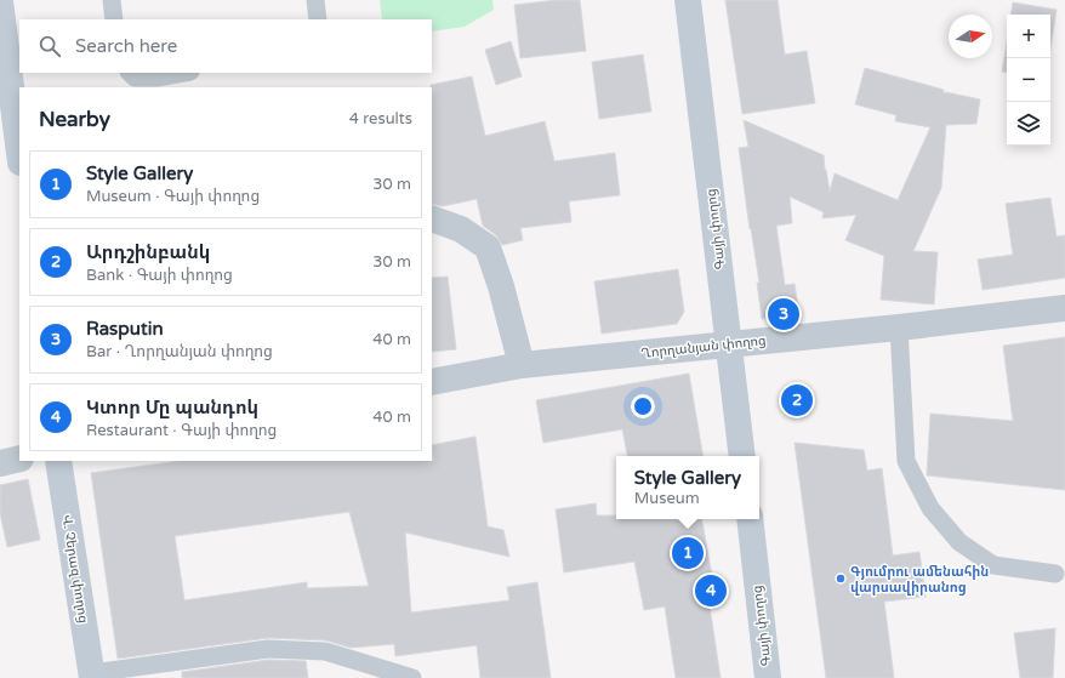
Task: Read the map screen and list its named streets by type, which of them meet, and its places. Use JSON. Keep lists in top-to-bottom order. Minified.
{"streets":{"main road":["Գայի փողոց","Վ. Չերազ փողոց"],"street":["Ղորղանյան փողոց"]},"crossings":[["Գայի փողոց","Ղորղանյան փողոց"]],"places":["Գյումրու ամենահին վարսավիրանոց"],"north":"right","page":{"map_buttons":["+","−"],"search":"Search here","heading":["Nearby","4 results"],"list":[{"mark":"1","name":"Style Gallery","note":"Museum · Գայի փողոց","value":"30 m"},{"mark":"2","name":"Արդշինբանկ","note":"Bank · Գայի փողոց","value":"30 m"},{"mark":"3","name":"Rasputin","note":"Bar · Ղորղանյան փողոց","value":"40 m"},{"mark":"4","name":"Կտոր Մը պանդոկ","note":"Restaurant · Գայի փողոց","value":"40 m"}],"pins":["3","2","1","4"],"popup":["Style Gallery","Museum"]}}
